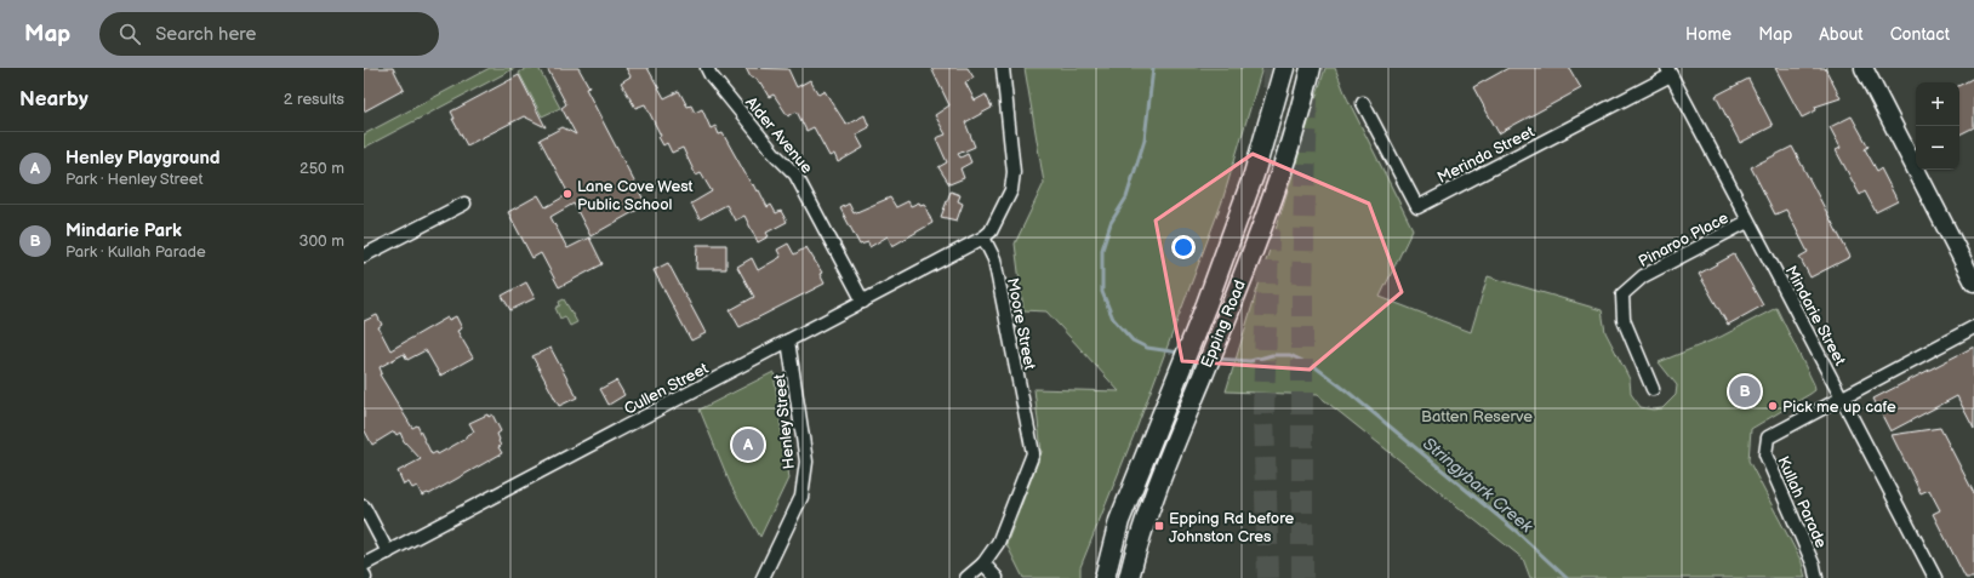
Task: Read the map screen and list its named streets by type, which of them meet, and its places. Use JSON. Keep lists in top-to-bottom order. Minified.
{"streets":{"main road":["Epping Road"],"street":["Alder Avenue","Merinda Street","Pinaroo Place","Mindarie Street","Moore Street","Cullen Street","Henley Street","Kullah Parade"]},"crossings":[["Alder Avenue","Cullen Street"],["Merinda Street","Mindarie Street"],["Pinaroo Place","Mindarie Street"],["Mindarie Street","Kullah Parade"],["Moore Street","Cullen Street"],["Cullen Street","Henley Street"]],"water":["Stringybark Creek"],"parks":["Batten Reserve"],"places":{"other":["Lane Cove West Public School","Pick me up cafe"],"transit":["Epping Rd before Johnston Cres"]},"page":{"header":"Map","search":"Search here","nav":["Home","Map","About","Contact"],"heading":["Nearby","2 results"],"map_buttons":["+","−"],"list":[{"mark":"A","name":"Henley Playground","note":"Park · Henley Street","value":"250 m"},{"mark":"B","name":"Mindarie Park","note":"Park · Kullah Parade","value":"300 m"}],"pins":["B","A"]}}
